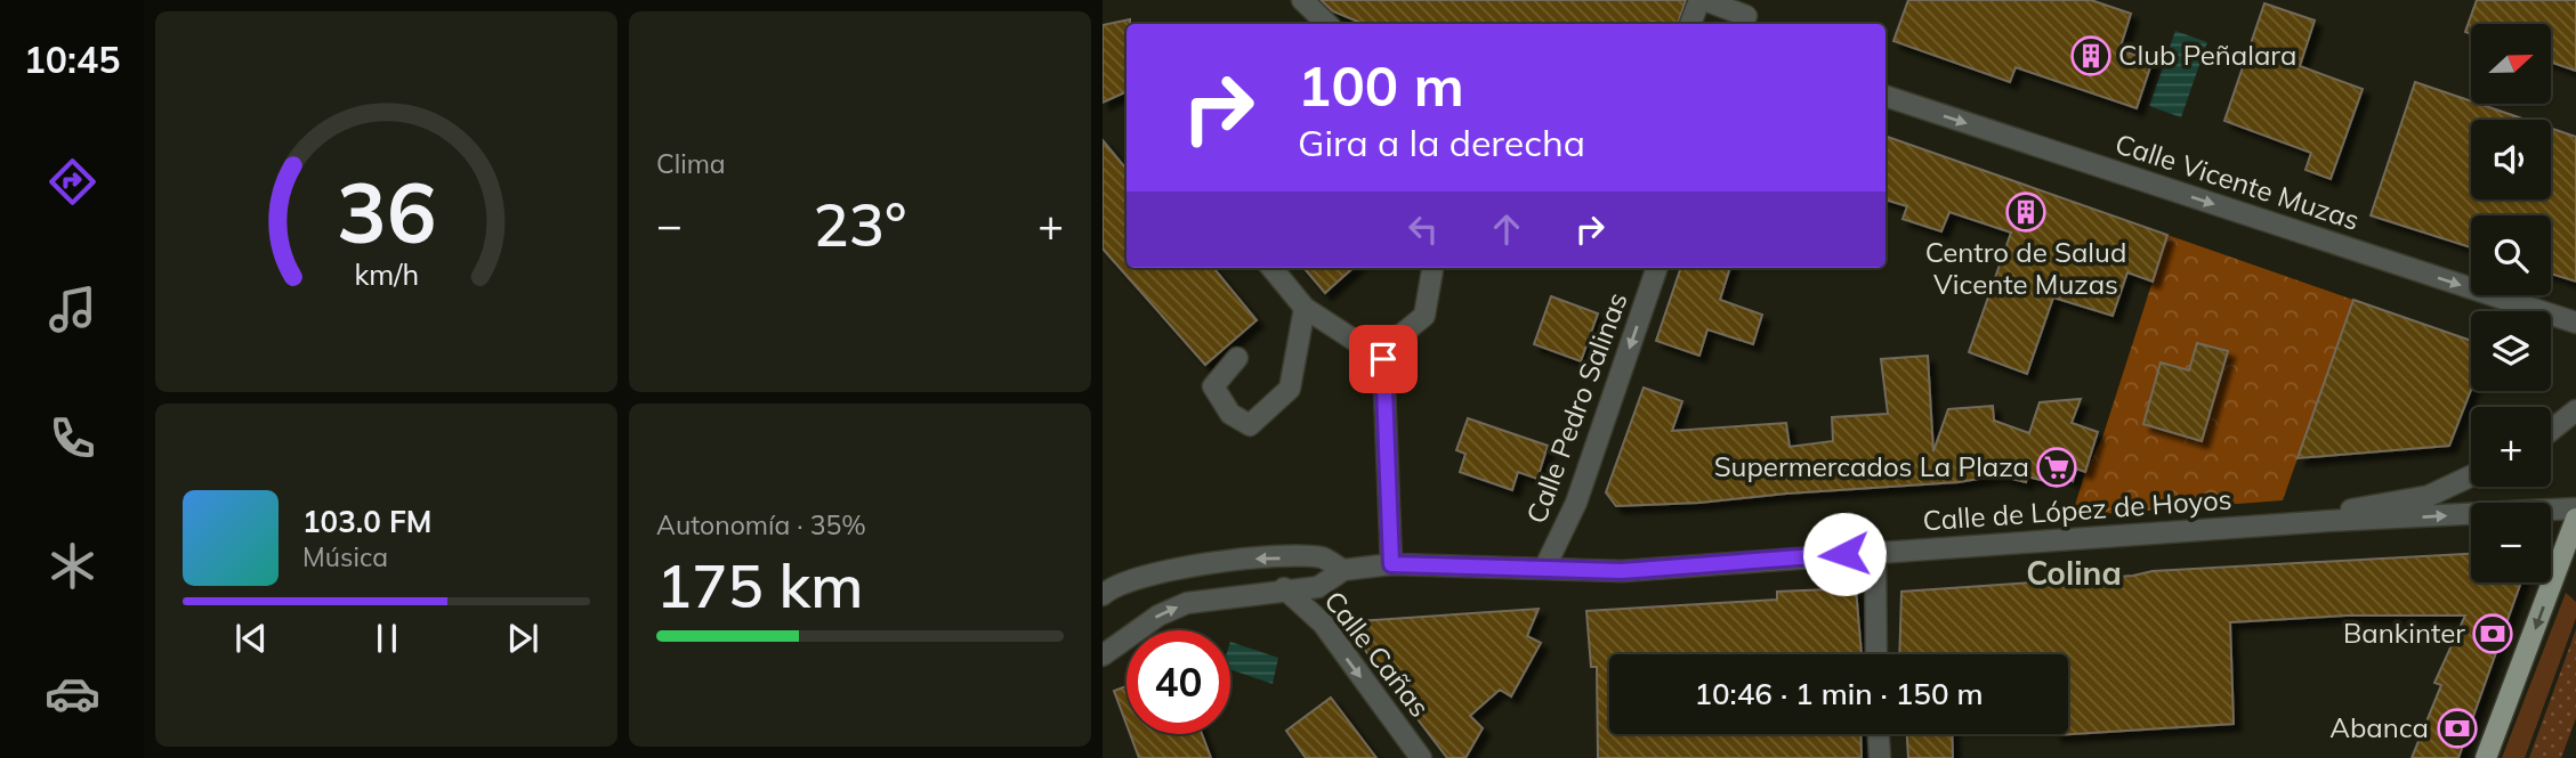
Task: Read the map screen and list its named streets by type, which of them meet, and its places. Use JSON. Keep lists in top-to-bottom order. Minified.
{"streets":{"street":["Calle Vicente Muzas","Calle Pedro Salinas","Calle de López de Hoyos","Calle Cañas"]},"crossings":[["Calle Pedro Salinas","Calle de López de Hoyos"],["Calle de López de Hoyos","Calle Cañas"]],"one_way":["Calle Vicente Muzas","Calle Pedro Salinas","Calle Cañas"],"districts":["Colina"],"places":{"building":["Club Peñalara","Centro de Salud Vicente Muzas"],"supermarket":["Supermercados La Plaza"],"bank":["Bankinter","Abanca"]},"north":"right","page":{"tabs":"10:45","tile":["Clima",["Autonomía · 35%","175 km"]],"map_buttons":["+","−"],"turn":["100 m","Gira a la derecha"],"heat":["−","23°","+"],"song":["103.0 FM","Música"],"limit":"40","trip":"10:46 · 1 min · 150 m","gauge":["36","km/h"]}}
